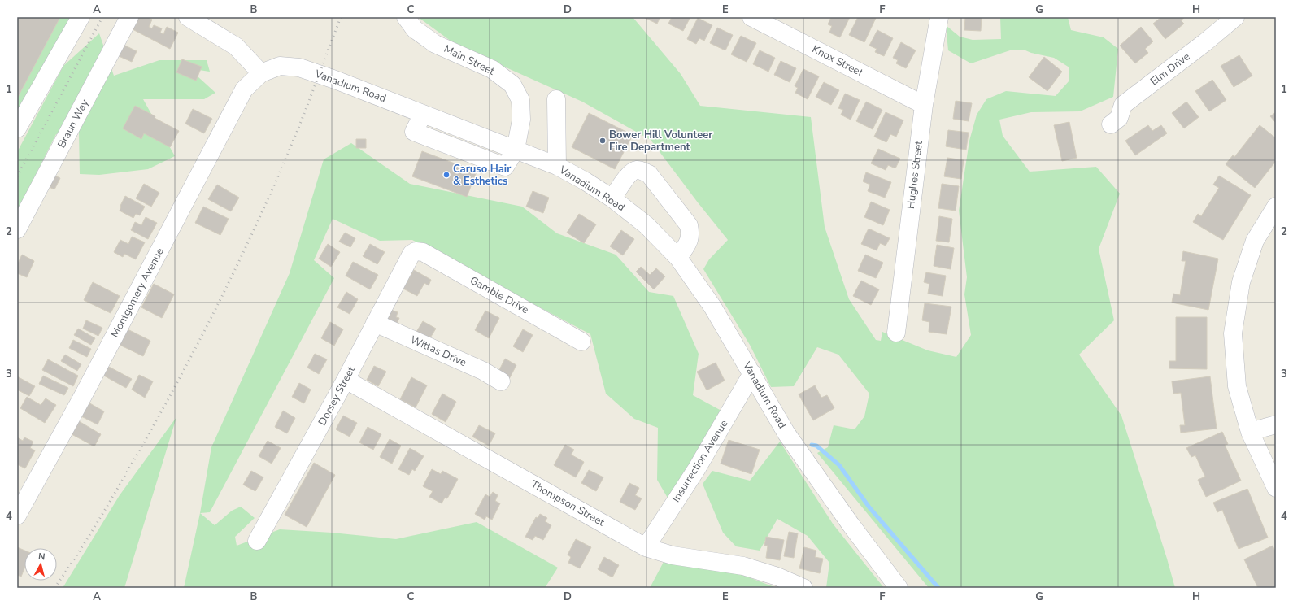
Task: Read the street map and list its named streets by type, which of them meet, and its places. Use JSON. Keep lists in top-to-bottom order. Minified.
{"streets":{"street":["Main Street","Knox Street","Elm Drive","Vanadium Road","Braun Way","Hughes Street","Montgomery Avenue","Gamble Drive","Wittas Drive","Dorsey Street","Insurrection Avenue","Thompson Street"]},"crossings":[["Main Street","Vanadium Road"],["Knox Street","Hughes Street"],["Vanadium Road","Montgomery Avenue"],["Vanadium Road","Insurrection Avenue"],["Gamble Drive","Dorsey Street"],["Wittas Drive","Dorsey Street"],["Dorsey Street","Thompson Street"],["Insurrection Avenue","Thompson Street"]],"places":["Bower Hill Volunteer Fire Department","Caruso Hair & Esthetics"],"north":"top","grid":{"columns":["A","B","C","D","E","F","G","H"],"rows":["1","2","3","4"]}}
